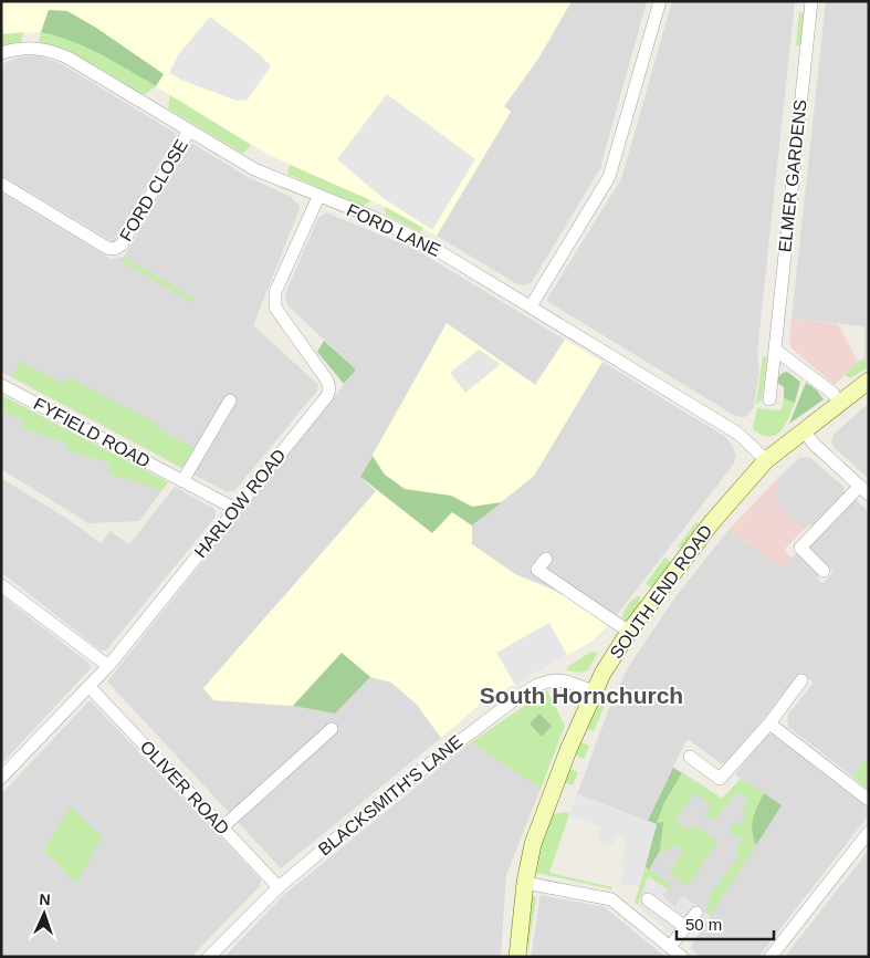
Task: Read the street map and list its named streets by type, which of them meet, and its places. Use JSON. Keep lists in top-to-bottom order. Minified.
{"streets":{"street":["ELMER GARDENS","FORD CLOSE","FORD LANE","FYFIELD ROAD","HARLOW ROAD","SOUTH END ROAD","OLIVER ROAD","BLACKSMITH'S LANE"]},"crossings":[["FORD CLOSE","FORD LANE"],["FORD LANE","HARLOW ROAD"],["FORD LANE","SOUTH END ROAD"],["FYFIELD ROAD","HARLOW ROAD"],["HARLOW ROAD","OLIVER ROAD"],["SOUTH END ROAD","BLACKSMITH'S LANE"],["OLIVER ROAD","BLACKSMITH'S LANE"]],"districts":["South Hornchurch"],"scale_bar":"50 m","north":"top"}
